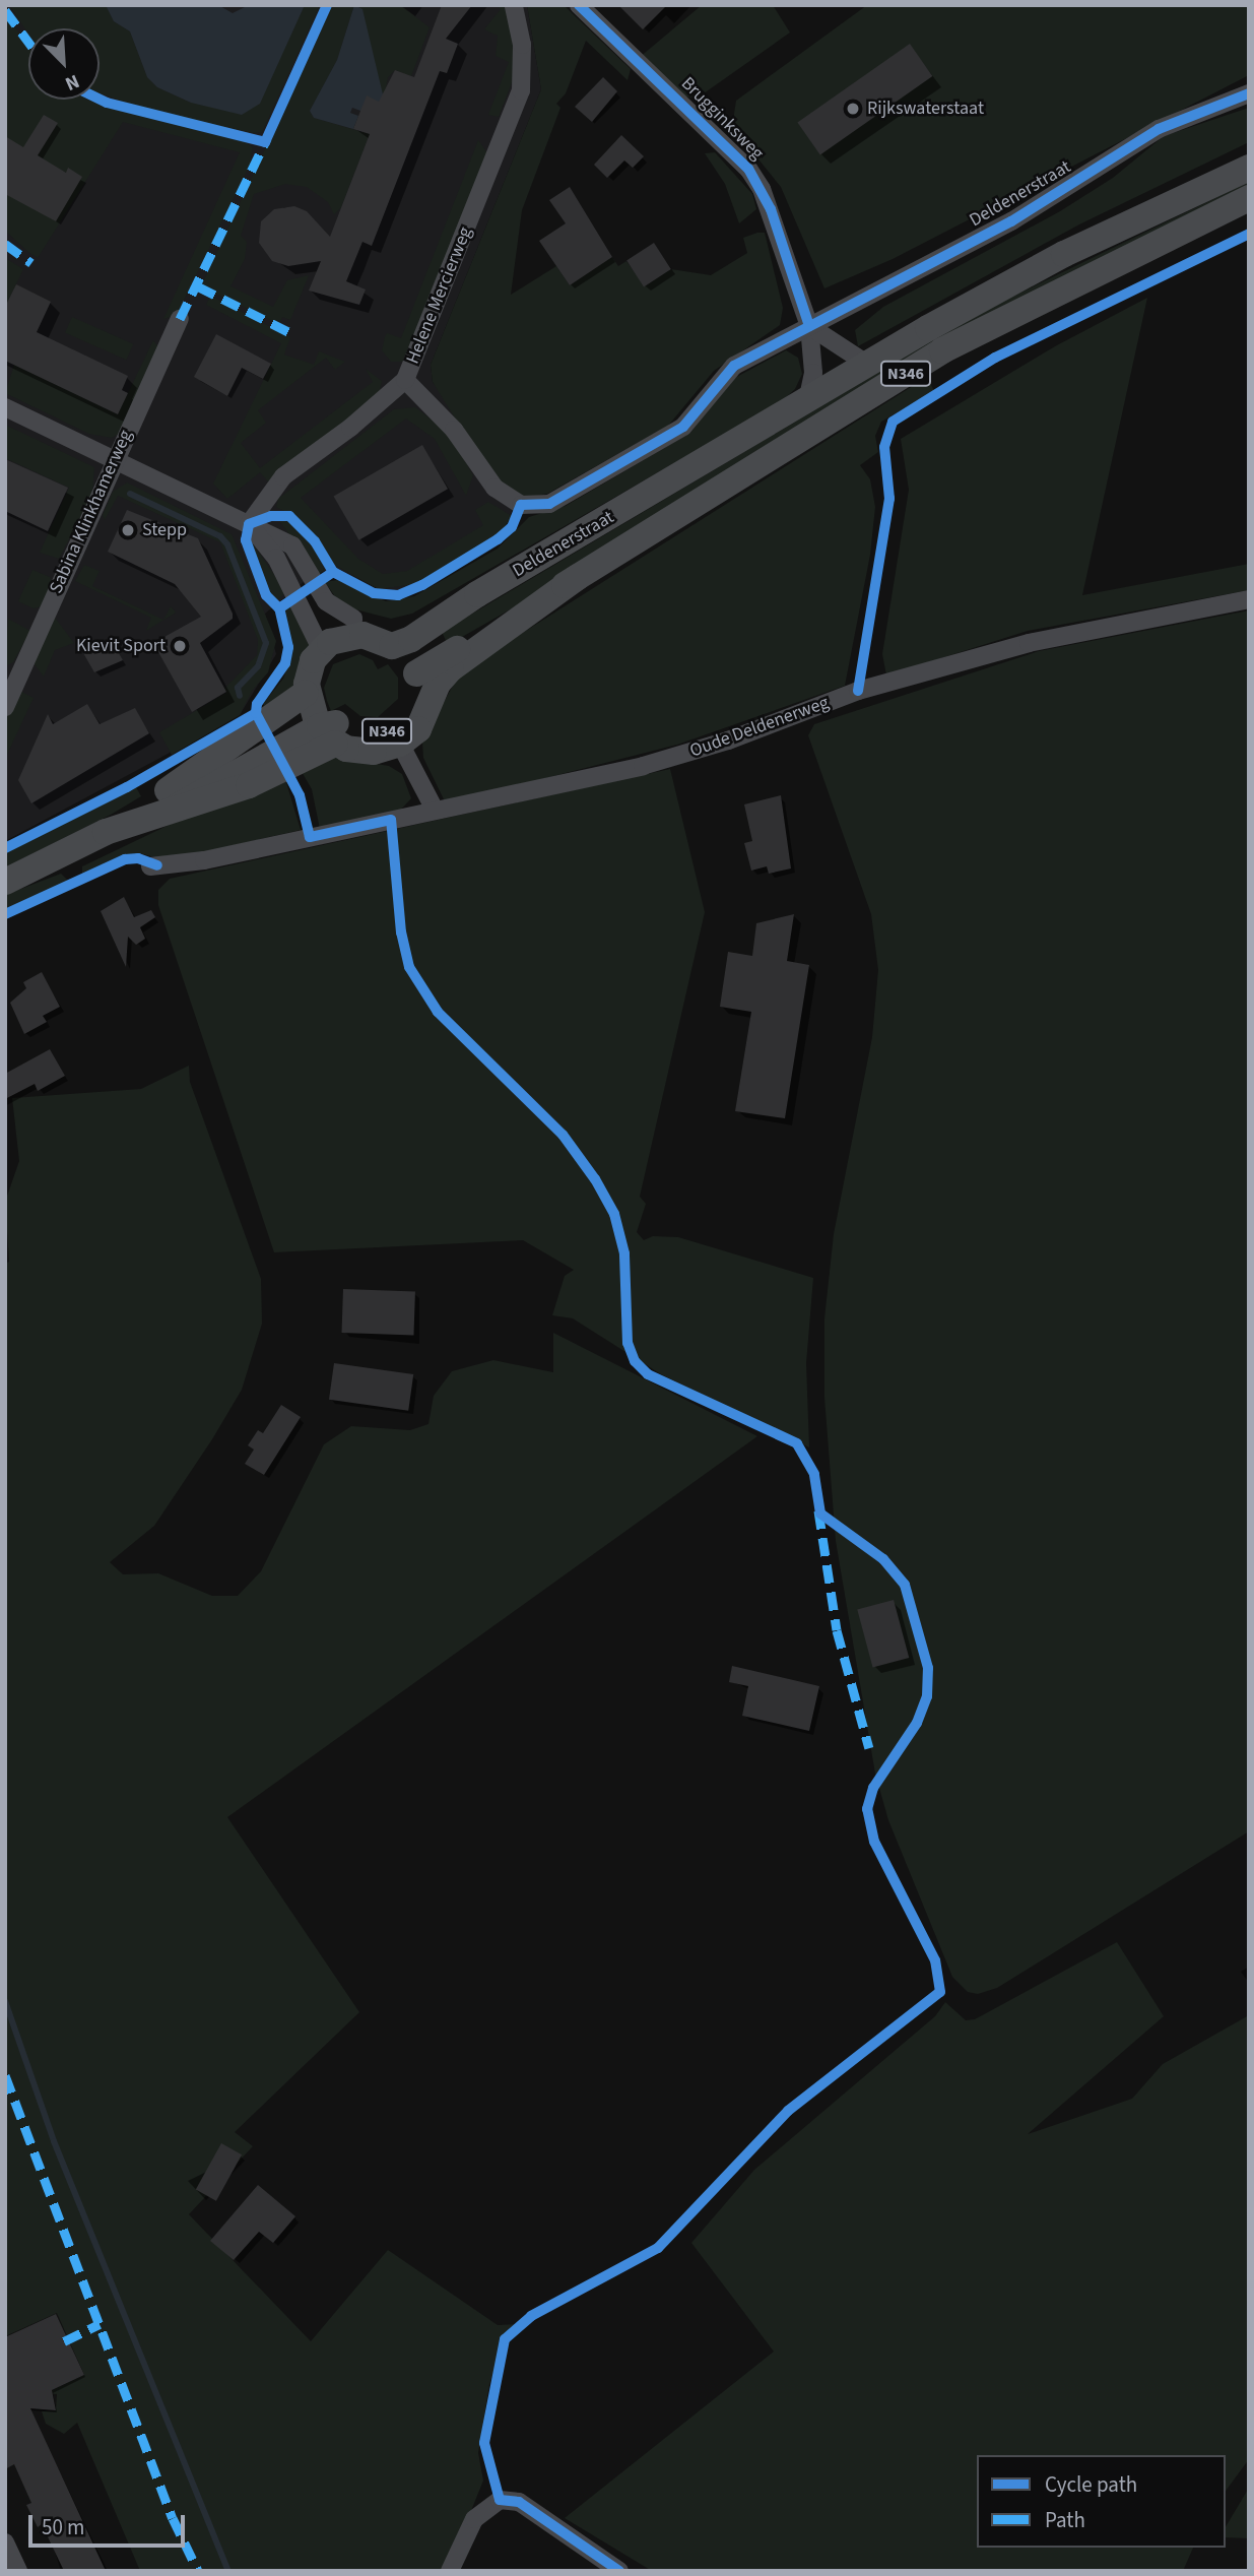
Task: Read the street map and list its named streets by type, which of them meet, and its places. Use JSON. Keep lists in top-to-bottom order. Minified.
{"streets":{"main road":["Deldenerstraat","N346"],"street":["Brugginksweg","Helene Mercierweg","Sabina Klinkhamerweg","Oude Deldenerweg"]},"crossings":[["Brugginksweg","Deldenerstraat"],["Deldenerstraat","Helene Mercierweg"],["Deldenerstraat","N346"]],"places":["Rijkswaterstaat","Stepp","Kievit Sport"],"legend":["Cycle path","Path"],"scale_bar":"50 m","north":"bottom right"}
